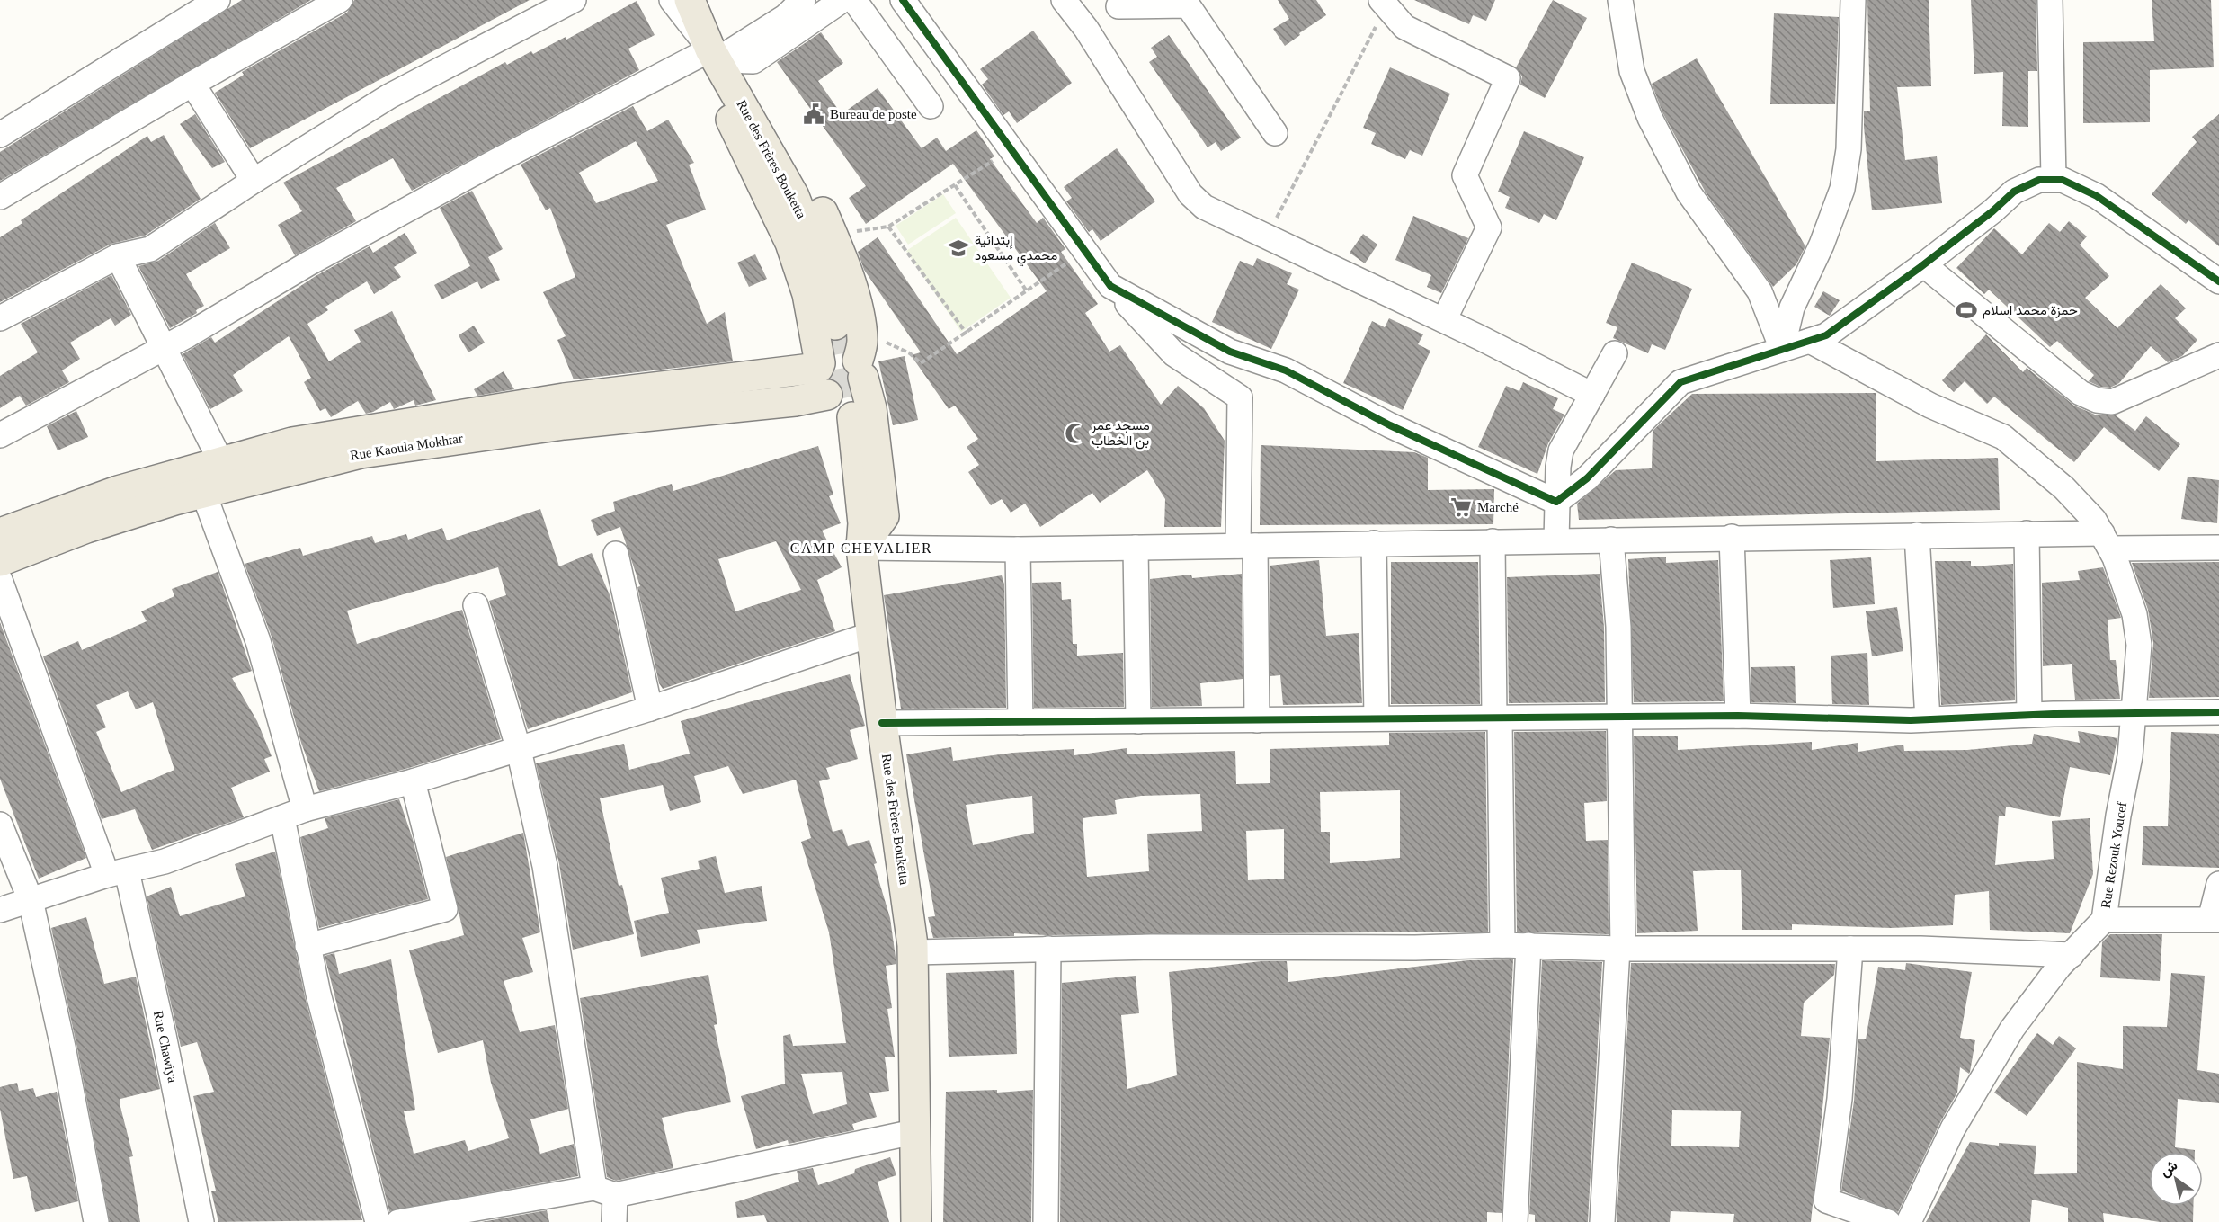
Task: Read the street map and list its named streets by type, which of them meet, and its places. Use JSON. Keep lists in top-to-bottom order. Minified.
{"streets":{"main road":["Rue des Frères Bouketta","Rue Kaoula Mokhtar"],"street":["Rue Rezouk Youcef","Rue Chawiya"]},"districts":["CAMP CHEVALIER"],"places":{"public building":["Bureau de poste"],"school or university":["إبتدائية محمدي مسعود"],"sports":["حمزة محمد اسلام"],"mosque":["مسجد عمر بن الخطاب"],"supermarket":["Marché"]},"north":"top left"}
